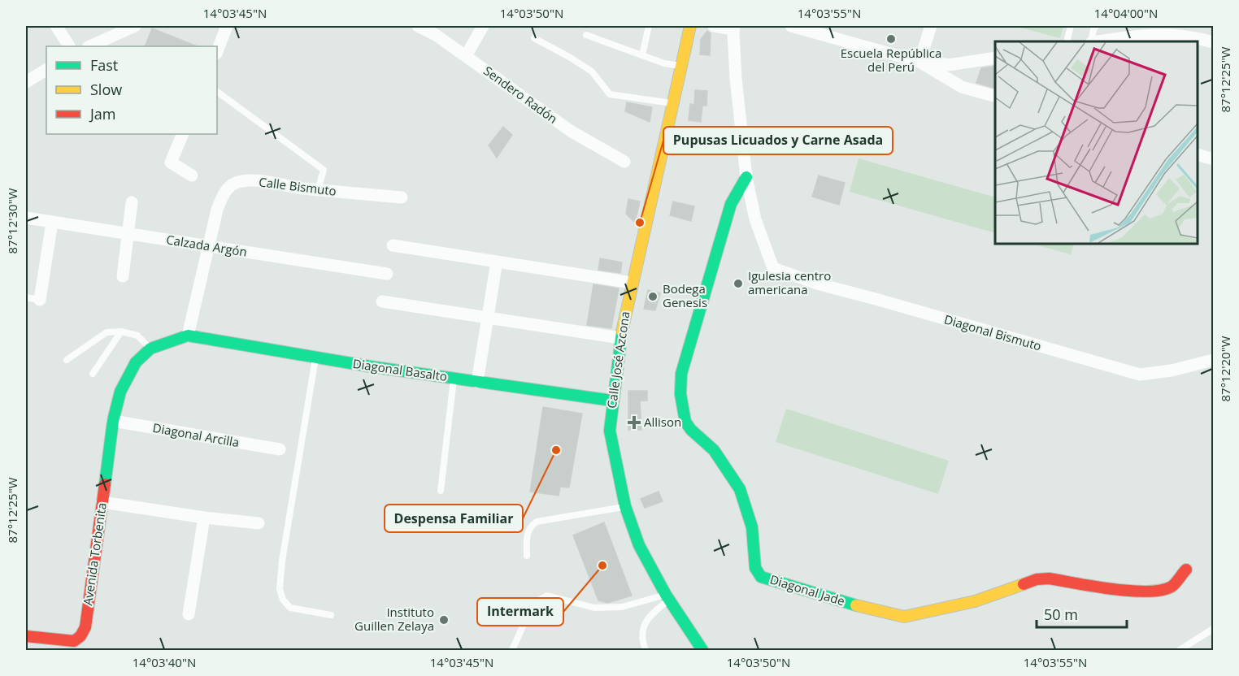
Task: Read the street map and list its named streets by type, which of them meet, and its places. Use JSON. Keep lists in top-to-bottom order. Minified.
{"streets":{"street":["Sendero Radón","Calle Bismuto","Calzada Argón","Diagonal Bismuto","Calle José Azcona","Diagonal Basalto","Diagonal Arcilla","Avenida Torbenita","Diagonal Jade"]},"crossings":[["Calle Bismuto","Calzada Argón"],["Diagonal Bismuto","Diagonal Jade"],["Calle José Azcona","Diagonal Basalto"],["Diagonal Arcilla","Avenida Torbenita"]],"places":{"other":["Escuela República del Perú","Pupusas Licuados y Carne Asada","Igulesia centro americana","Bodega Genesis","Despensa Familiar","Intermark","Instituto Guillen Zelaya"],"health":["Allison"]},"legend":["Fast","Slow","Jam"],"scale_bar":"50 m","coordinates":["14°03'45\"N","14°03'50\"N","14°03'55\"N","14°04'00\"N","87°12'25\"W","87°12'30\"W","87°12'20\"W","14°03'40\"N"]}
